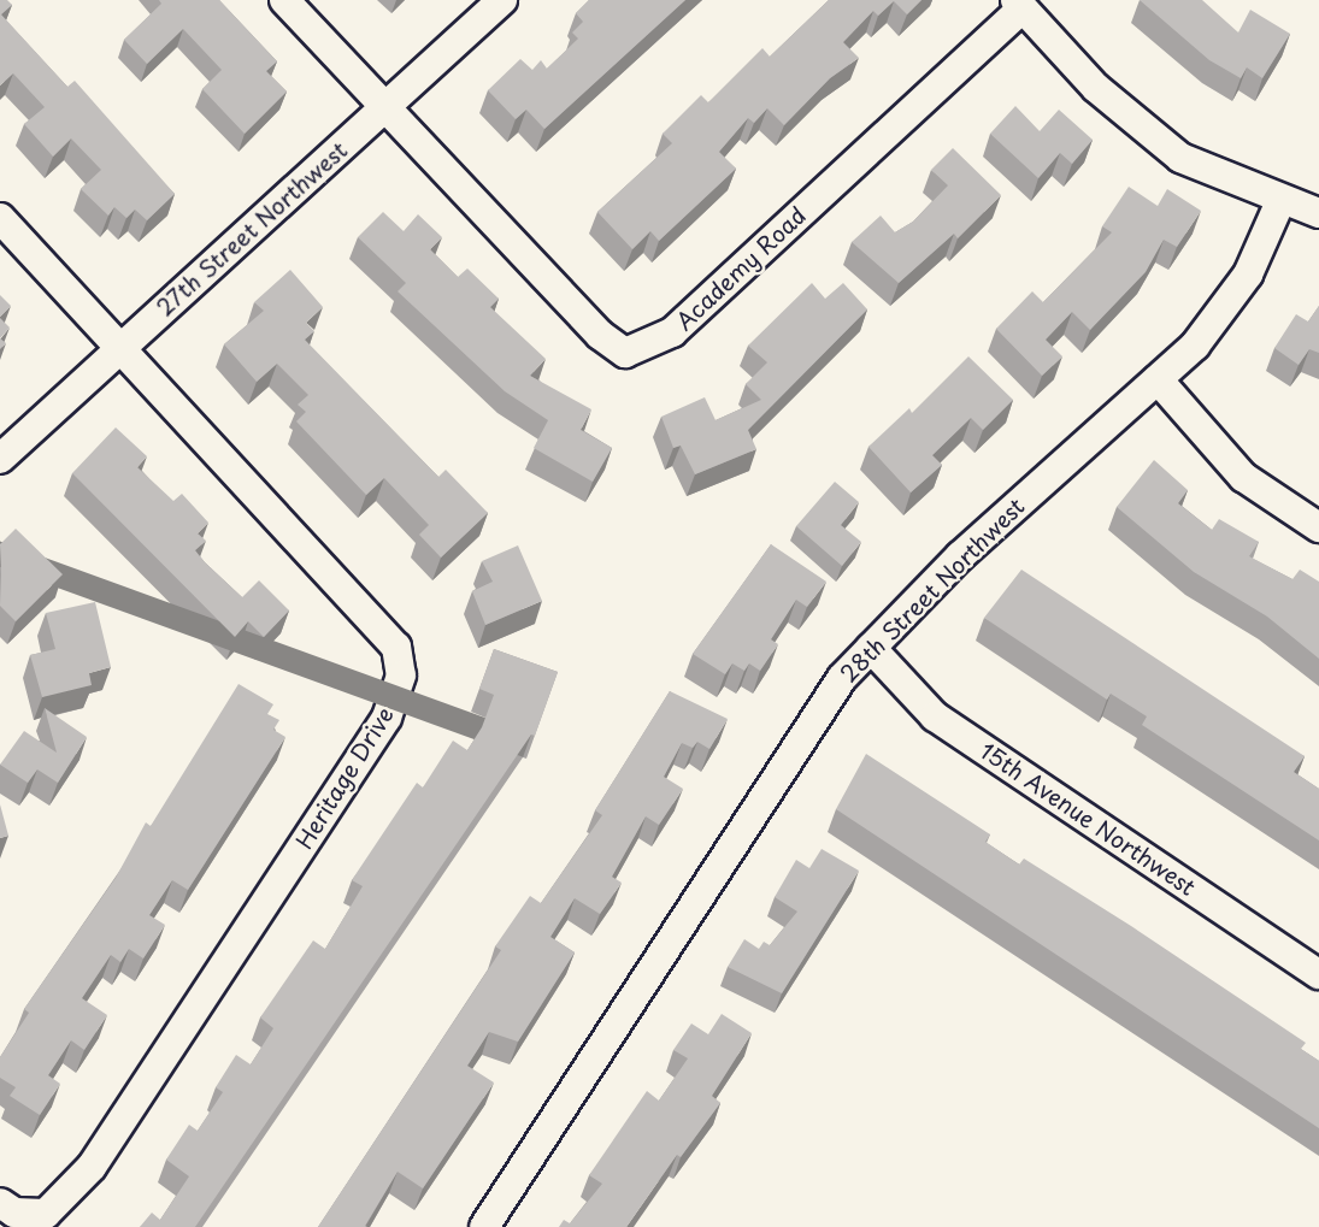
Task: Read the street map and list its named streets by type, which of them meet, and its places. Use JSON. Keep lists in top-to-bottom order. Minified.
{"streets":{"street":["27th Street Northwest","Academy Road","28th Street Northwest","Heritage Drive","15th Avenue Northwest"]},"crossings":[["27th Street Northwest","Academy Road"],["27th Street Northwest","Heritage Drive"],["28th Street Northwest","15th Avenue Northwest"]]}
